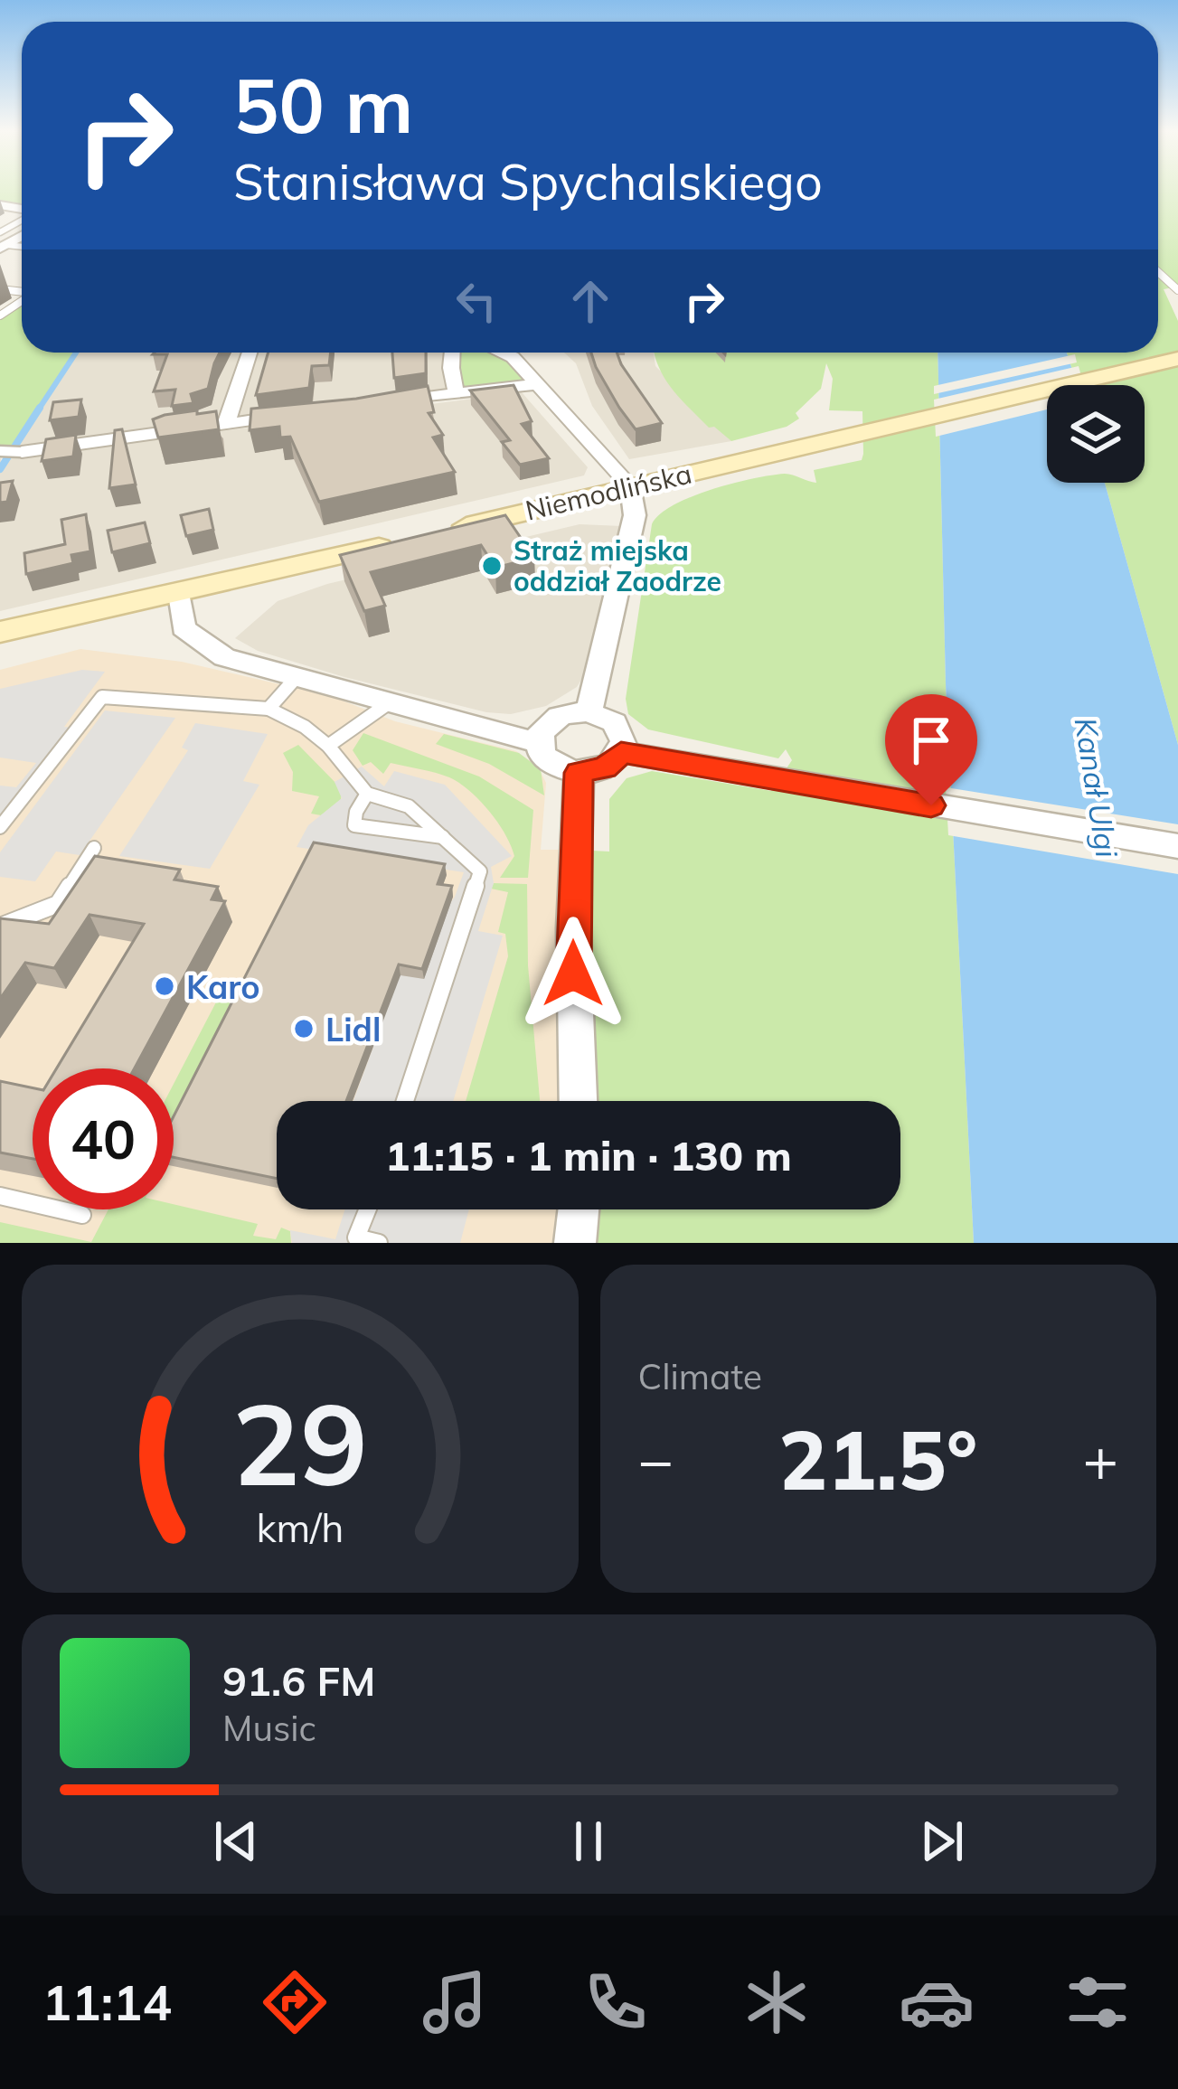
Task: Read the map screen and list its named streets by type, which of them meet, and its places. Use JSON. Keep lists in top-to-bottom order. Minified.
{"streets":{"main road":["Niemodlińska"]},"water":["Kanał Ulgi"],"places":["Straż miejska oddział Zaodrze","Karo","Lidl"],"page":{"turn":["50 m","Stanisława Spychalskiego"],"limit":"40","trip":"11:15 · 1 min · 130 m","tile":"Climate","heat":["−","21.5°","+"],"song":["91.6 FM","Music"],"tabs":"11:14","gauge":["29","km/h"]}}
